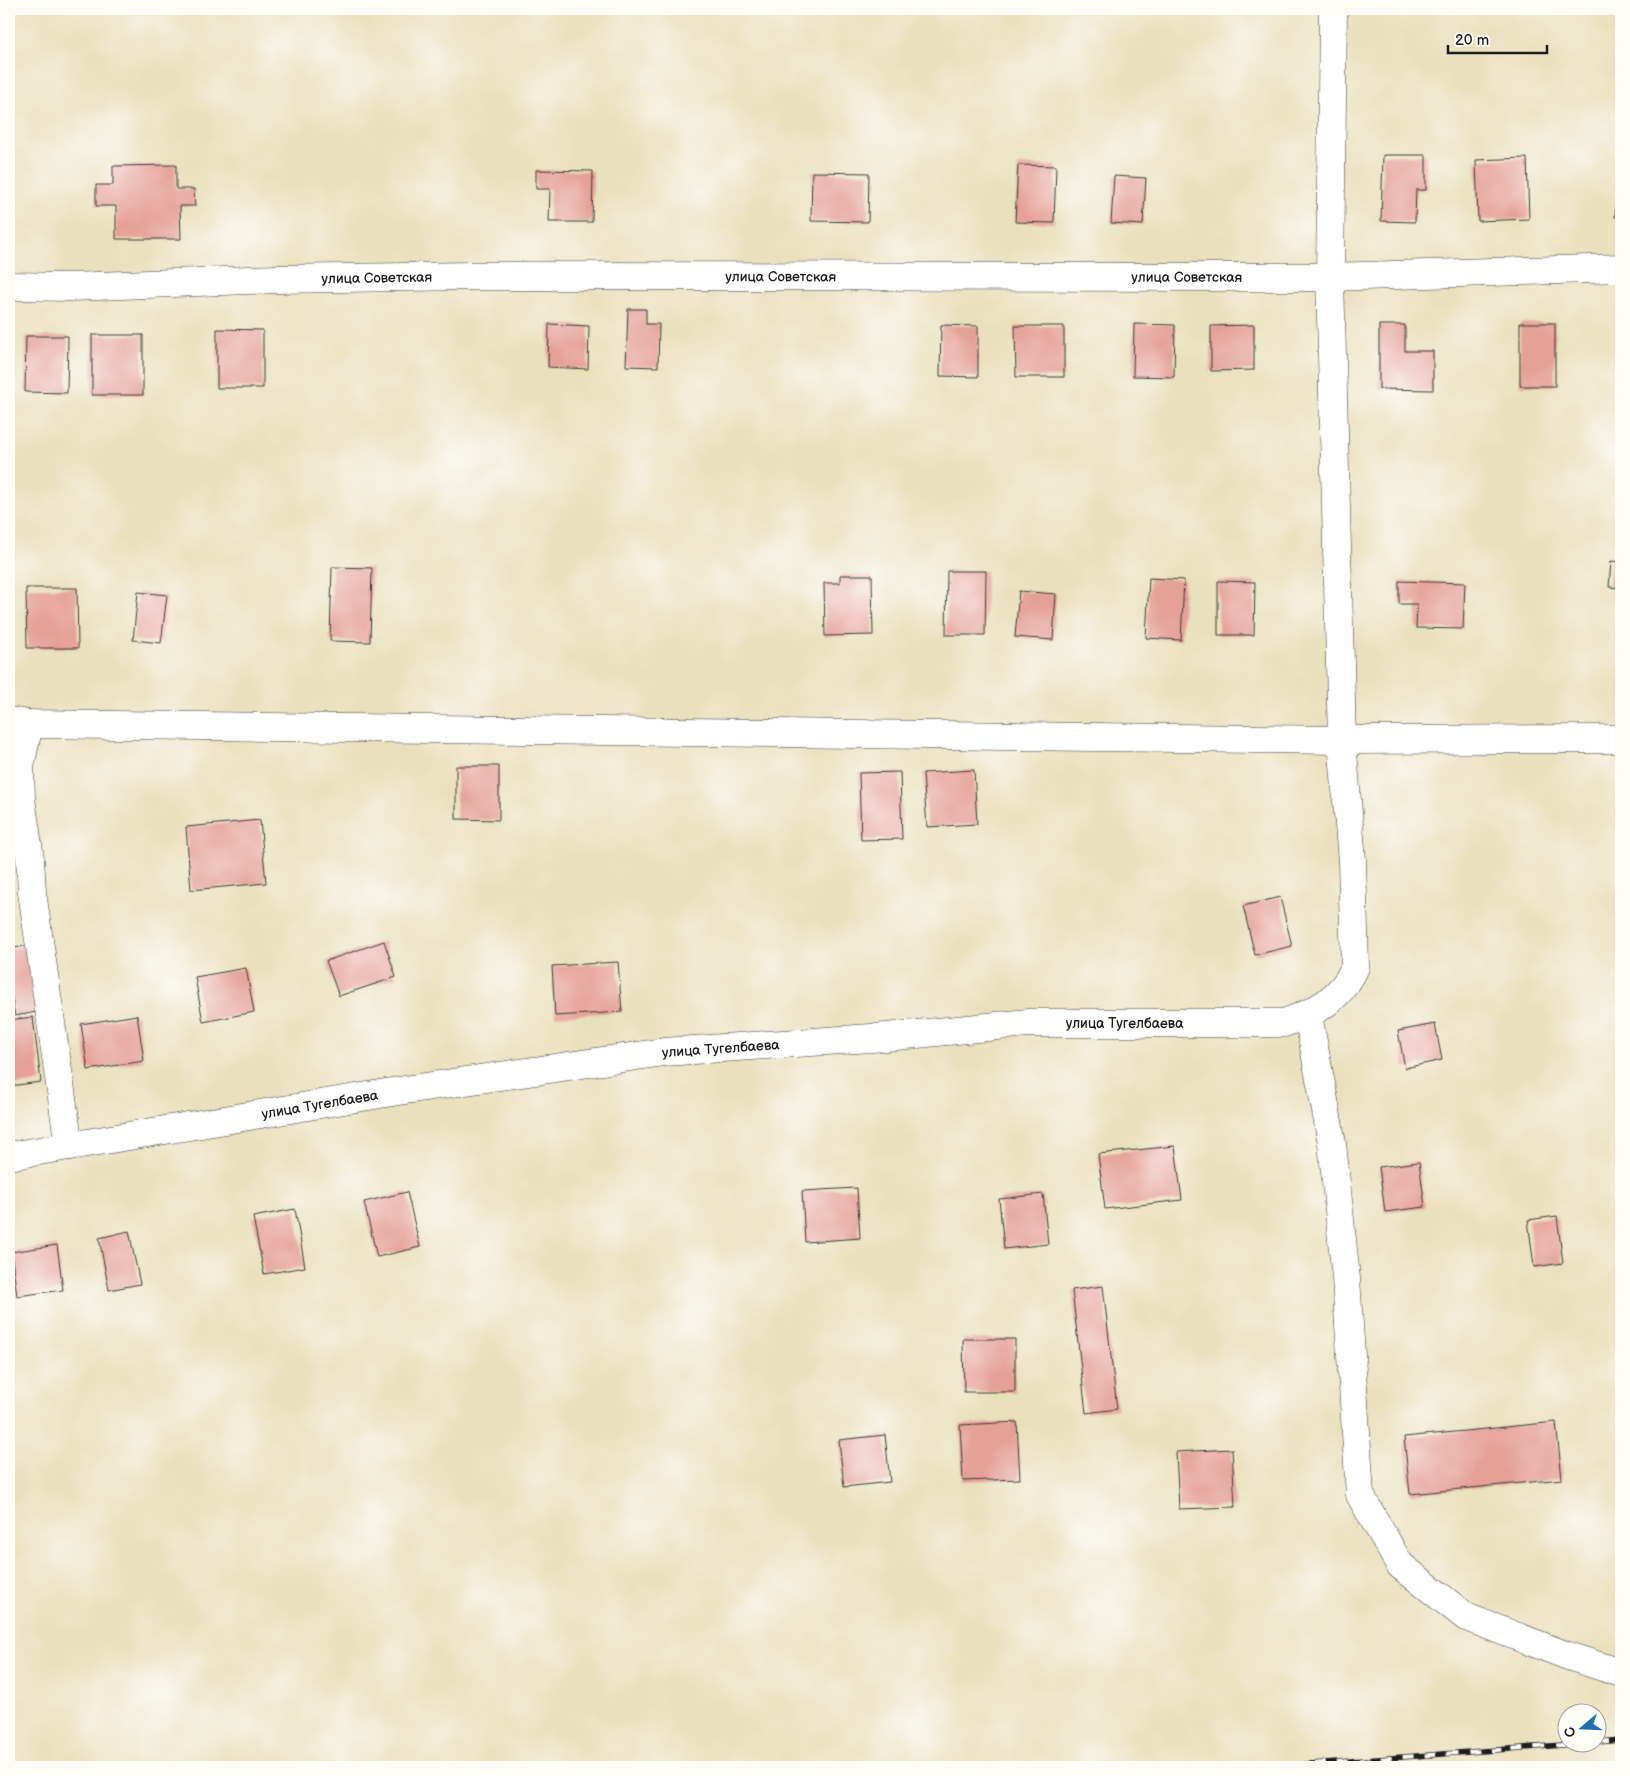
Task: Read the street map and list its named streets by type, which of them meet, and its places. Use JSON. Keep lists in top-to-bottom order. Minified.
{"streets":{"street":["улица Советская","улица Тугелбаева"]},"crossings":[["улица Советская","улица Тугелбаева"]],"scale_bar":"20 m","north":"left"}
